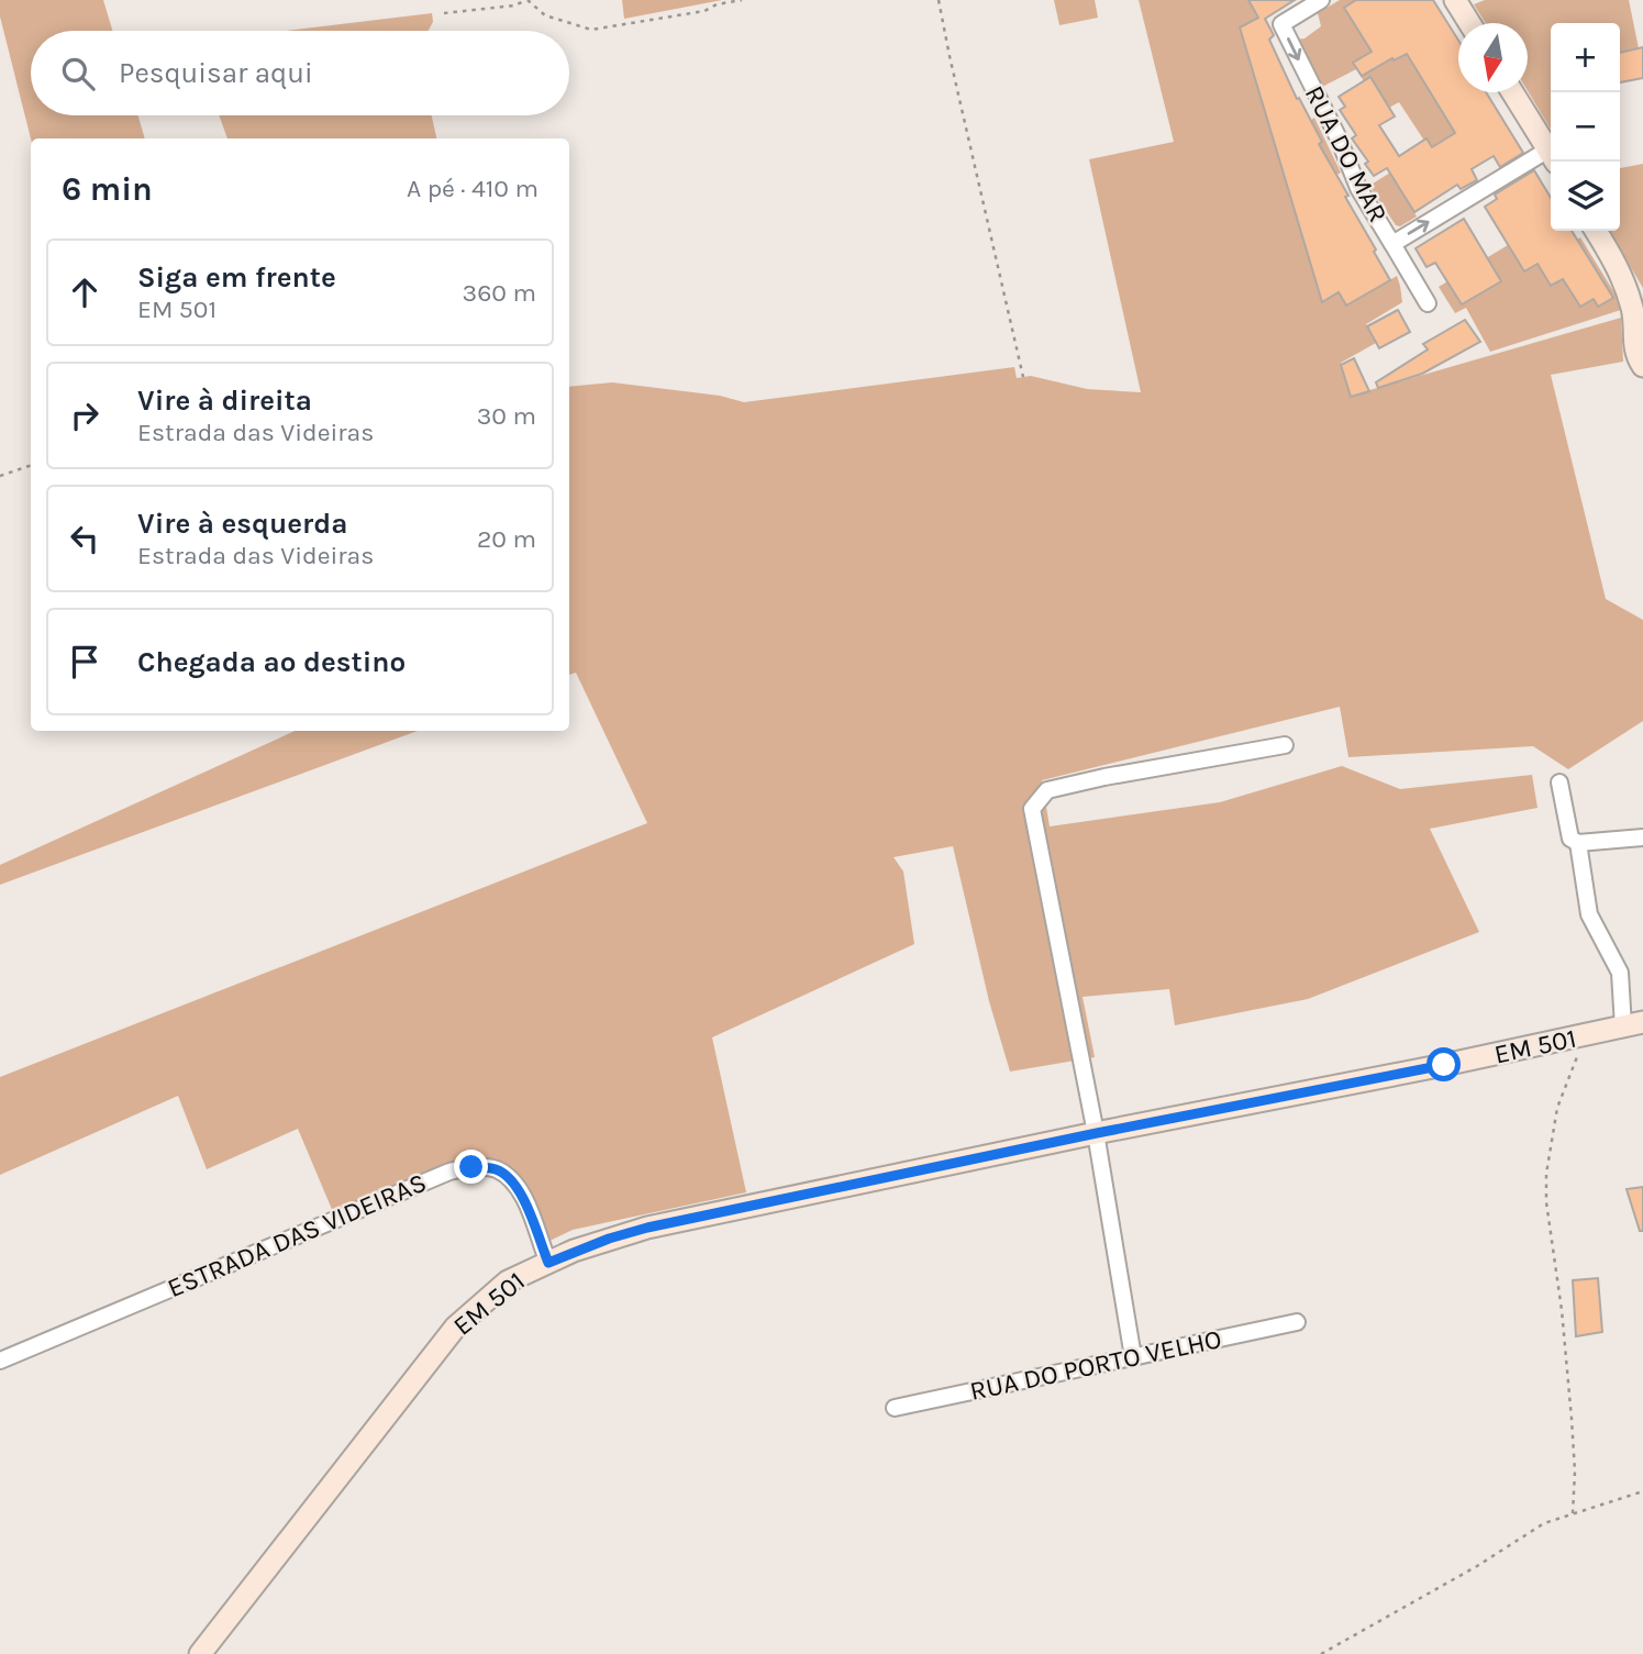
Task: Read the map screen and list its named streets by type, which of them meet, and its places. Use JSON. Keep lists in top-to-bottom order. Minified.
{"streets":{"main road":["EM 501"],"street":["RUA DO MAR","ESTRADA DAS VIDEIRAS","RUA DO PORTO VELHO"]},"crossings":[["EM 501","ESTRADA DAS VIDEIRAS"]],"north":"bottom","page":{"map_buttons":["+","−"],"search":"Pesquisar aqui","heading":["6 min","A pé · 410 m"],"list":[["Siga em frente","EM 501","360 m"],["Vire à direita","Estrada das Videiras","30 m"],["Vire à esquerda","Estrada das Videiras","20 m"],"Chegada ao destino"]}}
